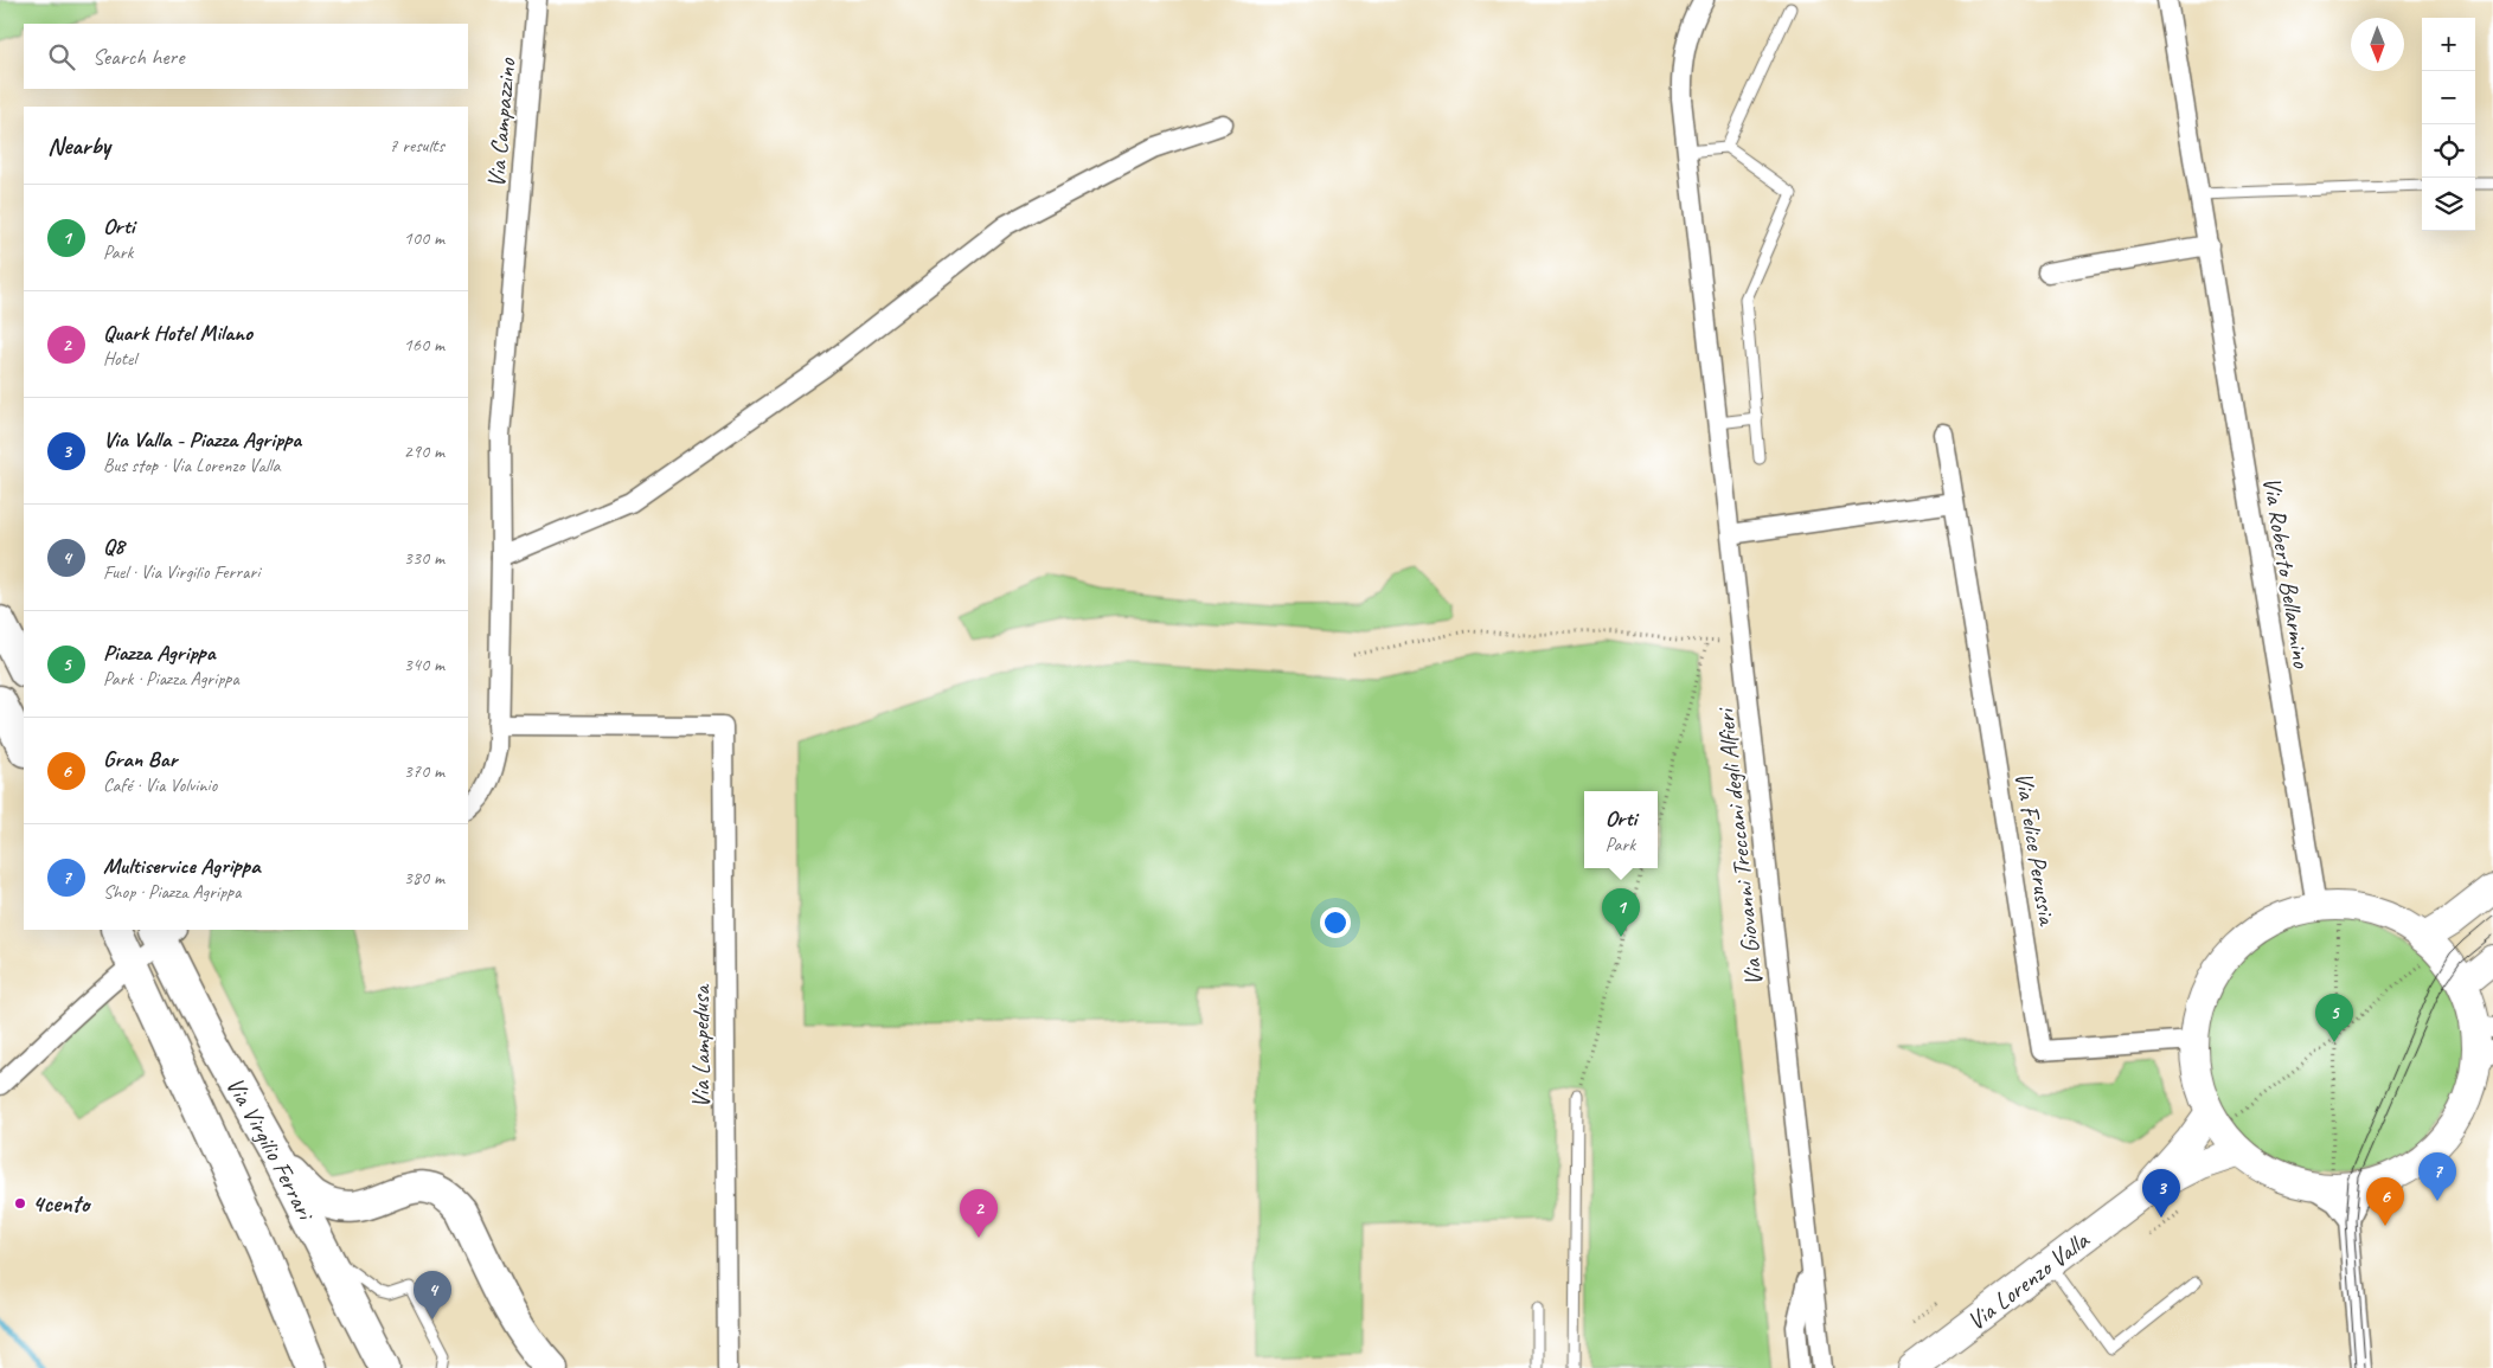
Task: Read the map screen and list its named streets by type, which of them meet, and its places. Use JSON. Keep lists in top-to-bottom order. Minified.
{"streets":{"main road":["Via Virgilio Ferrari","Via Lorenzo Valla"],"street":["Via Campazzino","Via Roberto Bellarmino","Via Giovanni Treccani degli Alfieri","Via Felice Perussia","Via Lampedusa"]},"crossings":[["Via Campazzino","Via Lampedusa"]],"places":["4cento"],"north":"bottom","page":{"map_buttons":["+","−"],"search":"Search here","heading":["Nearby","7 results"],"list":[{"mark":"1","name":"Orti","note":"Park","value":"100 m"},{"mark":"2","name":"Quark Hotel Milano","note":"Hotel","value":"160 m"},{"mark":"3","name":"Via Valla - Piazza Agrippa","note":"Bus stop · Via Lorenzo Valla","value":"290 m"},{"mark":"4","name":"Q8","note":"Fuel · Via Virgilio Ferrari","value":"330 m"},{"mark":"5","name":"Piazza Agrippa","note":"Park · Piazza Agrippa","value":"340 m"},{"mark":"6","name":"Gran Bar","note":"Café · Via Volvinio","value":"370 m"},{"mark":"7","name":"Multiservice Agrippa","note":"Shop · Piazza Agrippa","value":"380 m"}],"popup":["Orti","Park"],"pins":["1","5","7","3","6","2","4"]}}
